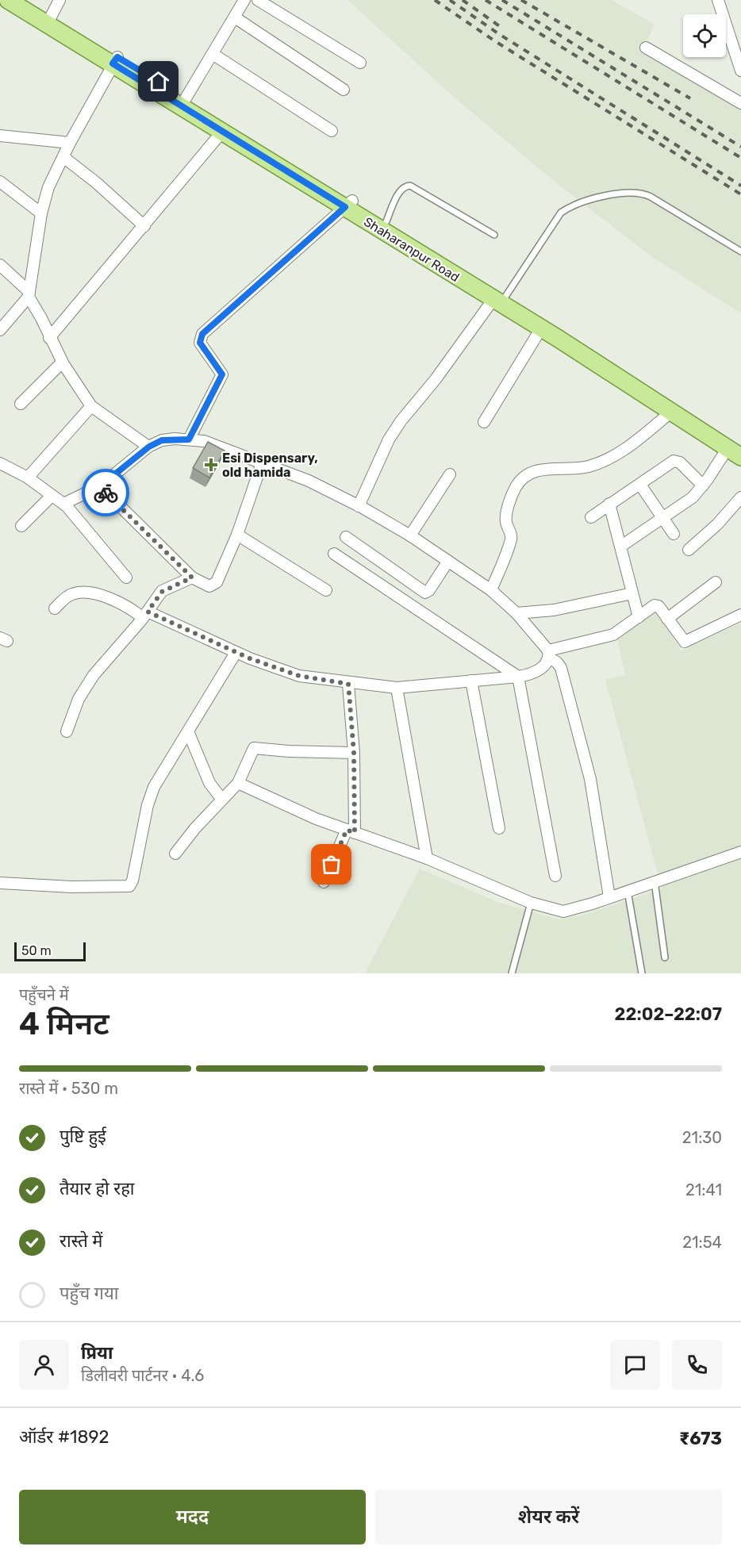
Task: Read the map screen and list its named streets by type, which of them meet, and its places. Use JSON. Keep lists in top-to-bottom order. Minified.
{"streets":{"main road":["Shaharanpur Road"]},"places":{"health":["Esi Dispensary, old hamida"]},"scale_bar":"50 m","page":{"scale":"50 m","heading":["4 मिनट","पहुँचने में","22:02–22:07"],"panel":["प्रिया","डिलीवरी पार्टनर · 4.6","ऑर्डर #1892","₹673"],"bar":"रास्ते में · 530 m","list":[["पुष्टि हुई","21:30"],["तैयार हो रहा","21:41"],["रास्ते में","21:54"],"पहुँच गया"],"buttons":["मदद","शेयर करें"]}}
